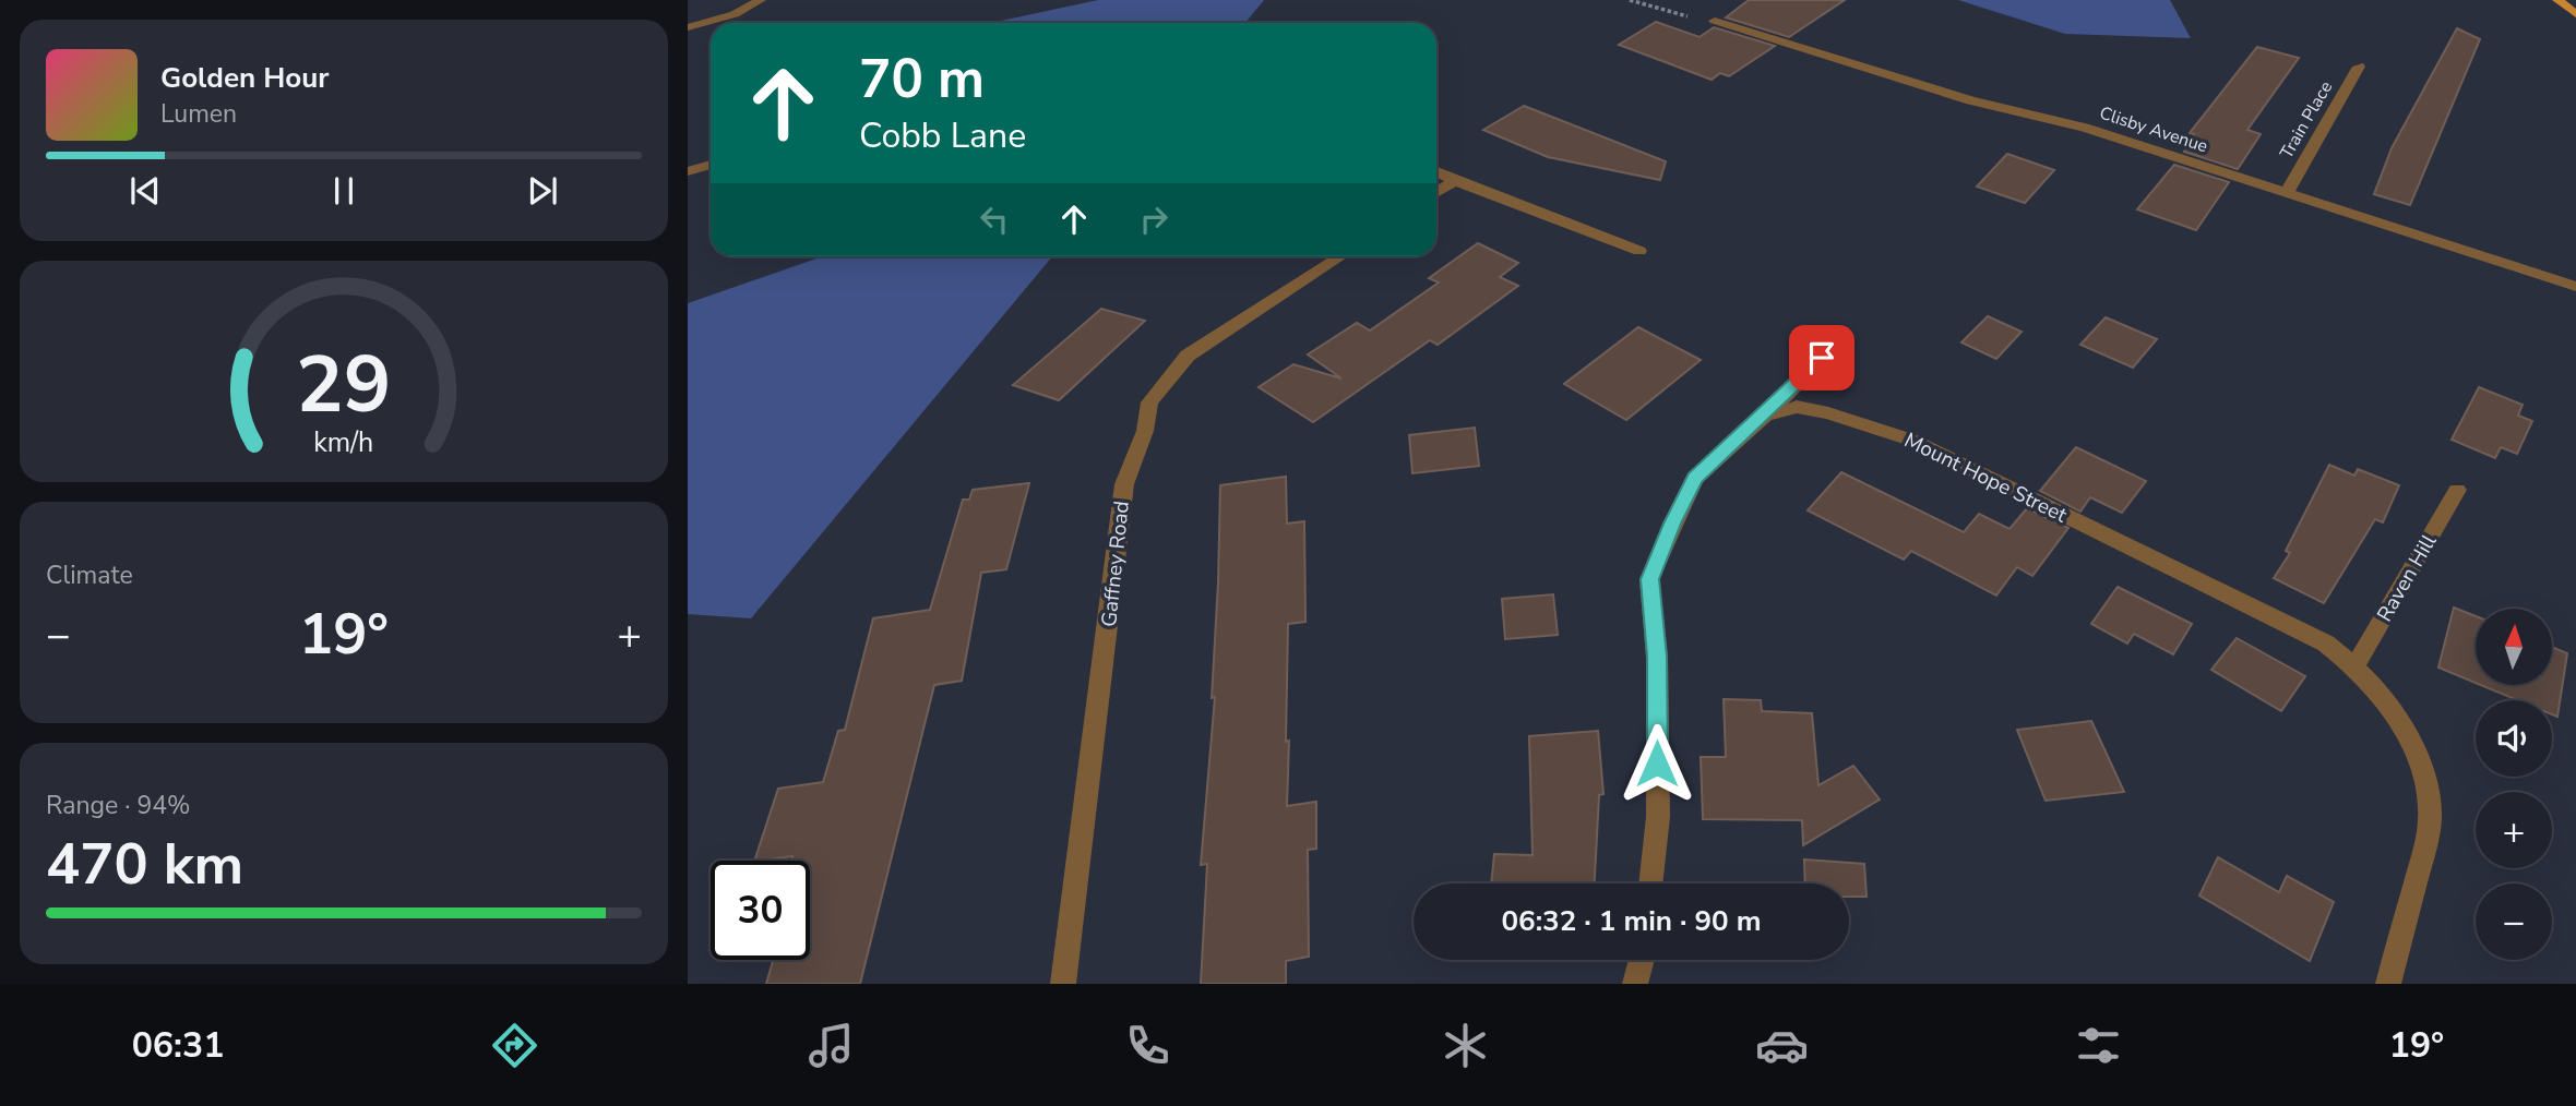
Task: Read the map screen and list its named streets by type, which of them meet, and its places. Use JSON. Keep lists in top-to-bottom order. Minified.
{"streets":{"street":["Train Place","Clisby Avenue","Mount Hope Street","Gaffney Road","Raven Hill"]},"crossings":[["Train Place","Clisby Avenue"],["Mount Hope Street","Raven Hill"]],"north":"top","page":{"turn":["70 m","Cobb Lane"],"song":["Golden Hour","Lumen"],"tile":["Climate",["Range · 94%","470 km"]],"heat":["−","19°","+"],"map_buttons":["+","−"],"limit":"30","trip":"06:32 · 1 min · 90 m","tabs":["06:31","19°"],"gauge":["29","km/h"]}}
